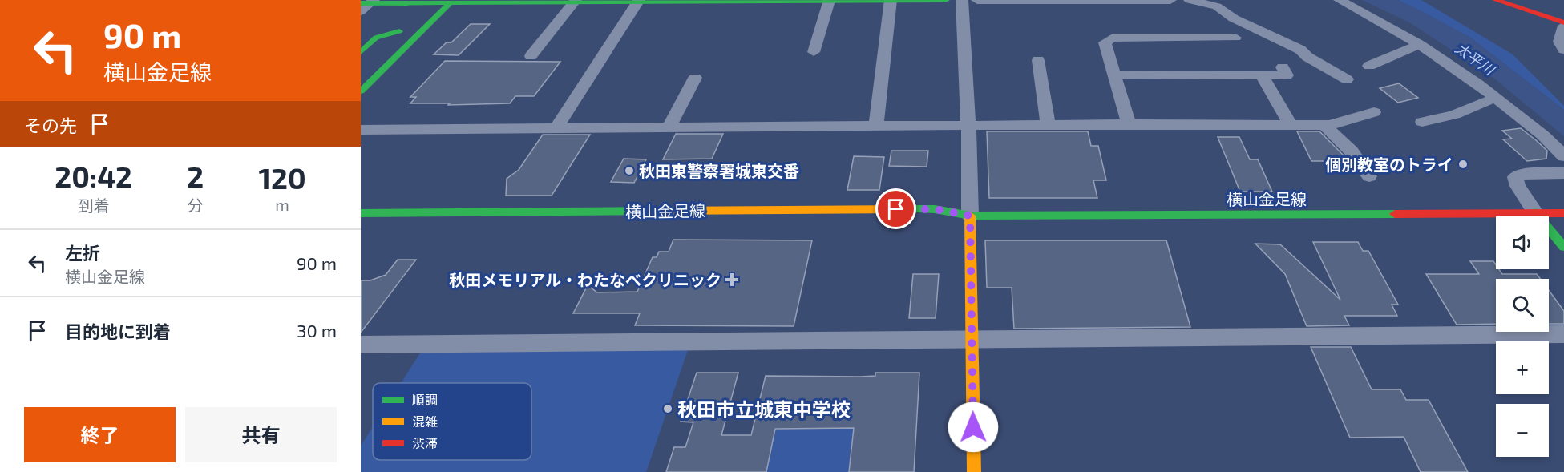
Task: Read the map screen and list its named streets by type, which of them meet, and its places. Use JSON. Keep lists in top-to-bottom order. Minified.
{"streets":{"main road":["横山金足線"]},"water":["太平川"],"places":{"other":["個別教室のトライ","秋田東警察署城東交番","秋田市立城東中学校"],"health":["秋田メモリアル・わたなべクリニック"]},"legend":["順調","混雑","渋滞"],"page":{"turn":["90 m","横山金足線"],"then":"その先","eta":["20:42","到着","2","分","120","m"],"map_buttons":["+","−"],"list":[{"name":"左折","note":"横山金足線","value":"90 m"},{"name":"目的地に到着","value":"30 m"}],"buttons":["終了","共有"]}}
